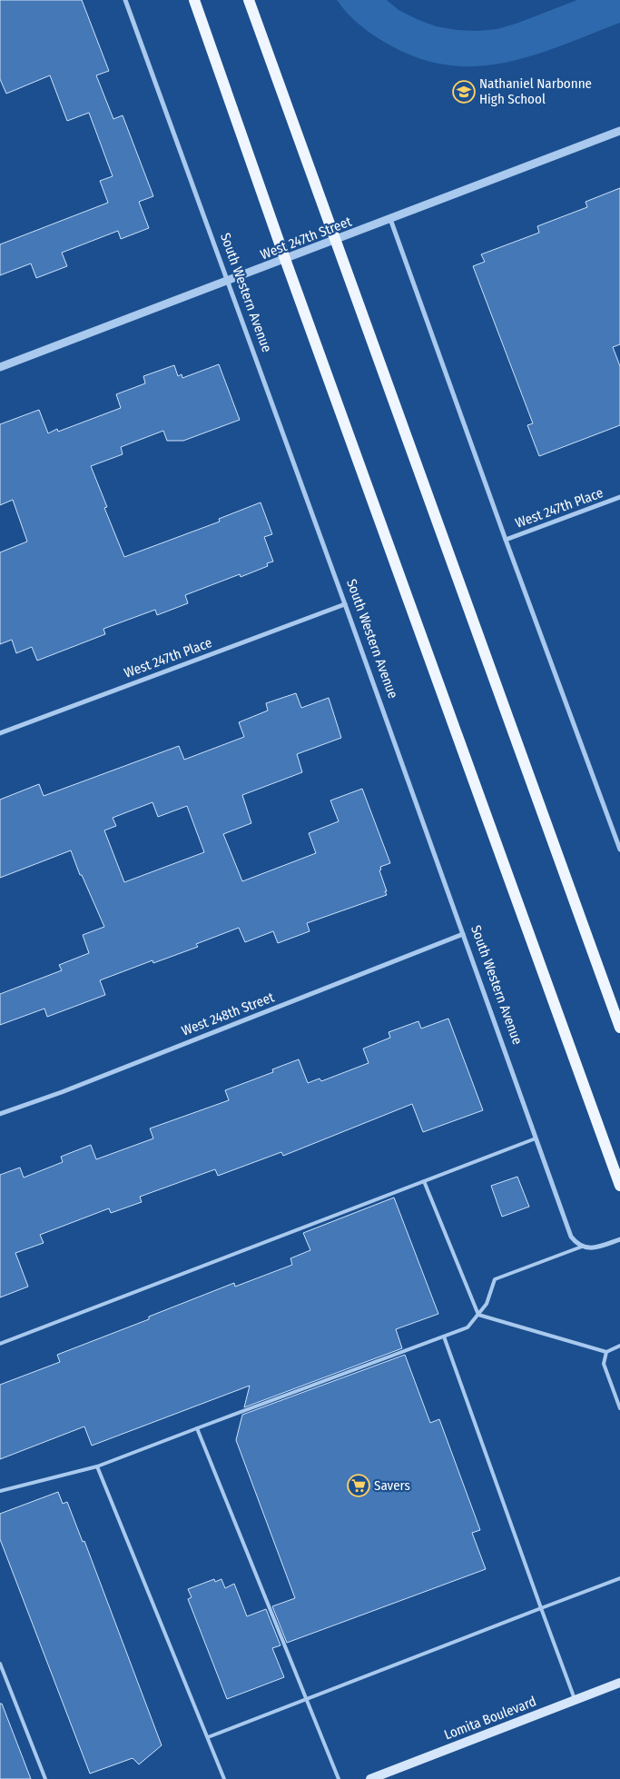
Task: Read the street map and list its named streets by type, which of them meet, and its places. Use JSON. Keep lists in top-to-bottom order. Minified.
{"streets":{"main road":["Lomita Boulevard"],"street":["West 247th Street","South Western Avenue","West 247th Place","West 248th Street"]},"crossings":[["West 247th Street","South Western Avenue"],["South Western Avenue","West 247th Place"],["South Western Avenue","West 248th Street"]],"places":{"school or university":["Nathaniel Narbonne High School"],"supermarket":["Savers"]}}
